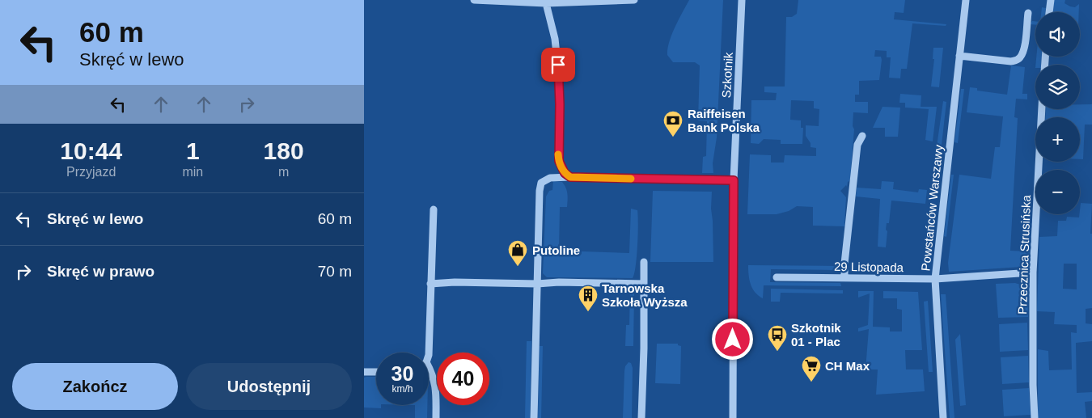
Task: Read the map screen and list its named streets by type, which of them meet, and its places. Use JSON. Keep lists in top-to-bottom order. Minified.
{"streets":{"street":["Szkotnik","Powstańców Warszawy","Przecznica Strusińska","29 Listopada"]},"crossings":[["Powstańców Warszawy","29 Listopada"],["Przecznica Strusińska","29 Listopada"]],"places":{"bank":["Raiffeisen Bank Polska"],"shop":["Putoline"],"building":["Tarnowska Szkoła Wyższa"],"bus stop":["Szkotnik 01 - Plac"],"supermarket":["CH Max"]},"page":{"turn":["60 m","Skręć w lewo"],"map_buttons":["+","−"],"eta":["10:44","Przyjazd","1","min","180","m"],"list":[{"name":"Skręć w lewo","value":"60 m"},{"name":"Skręć w prawo","value":"70 m"}],"speed":"30 km/h","limit":"40","buttons":["Zakończ","Udostępnij"]}}
